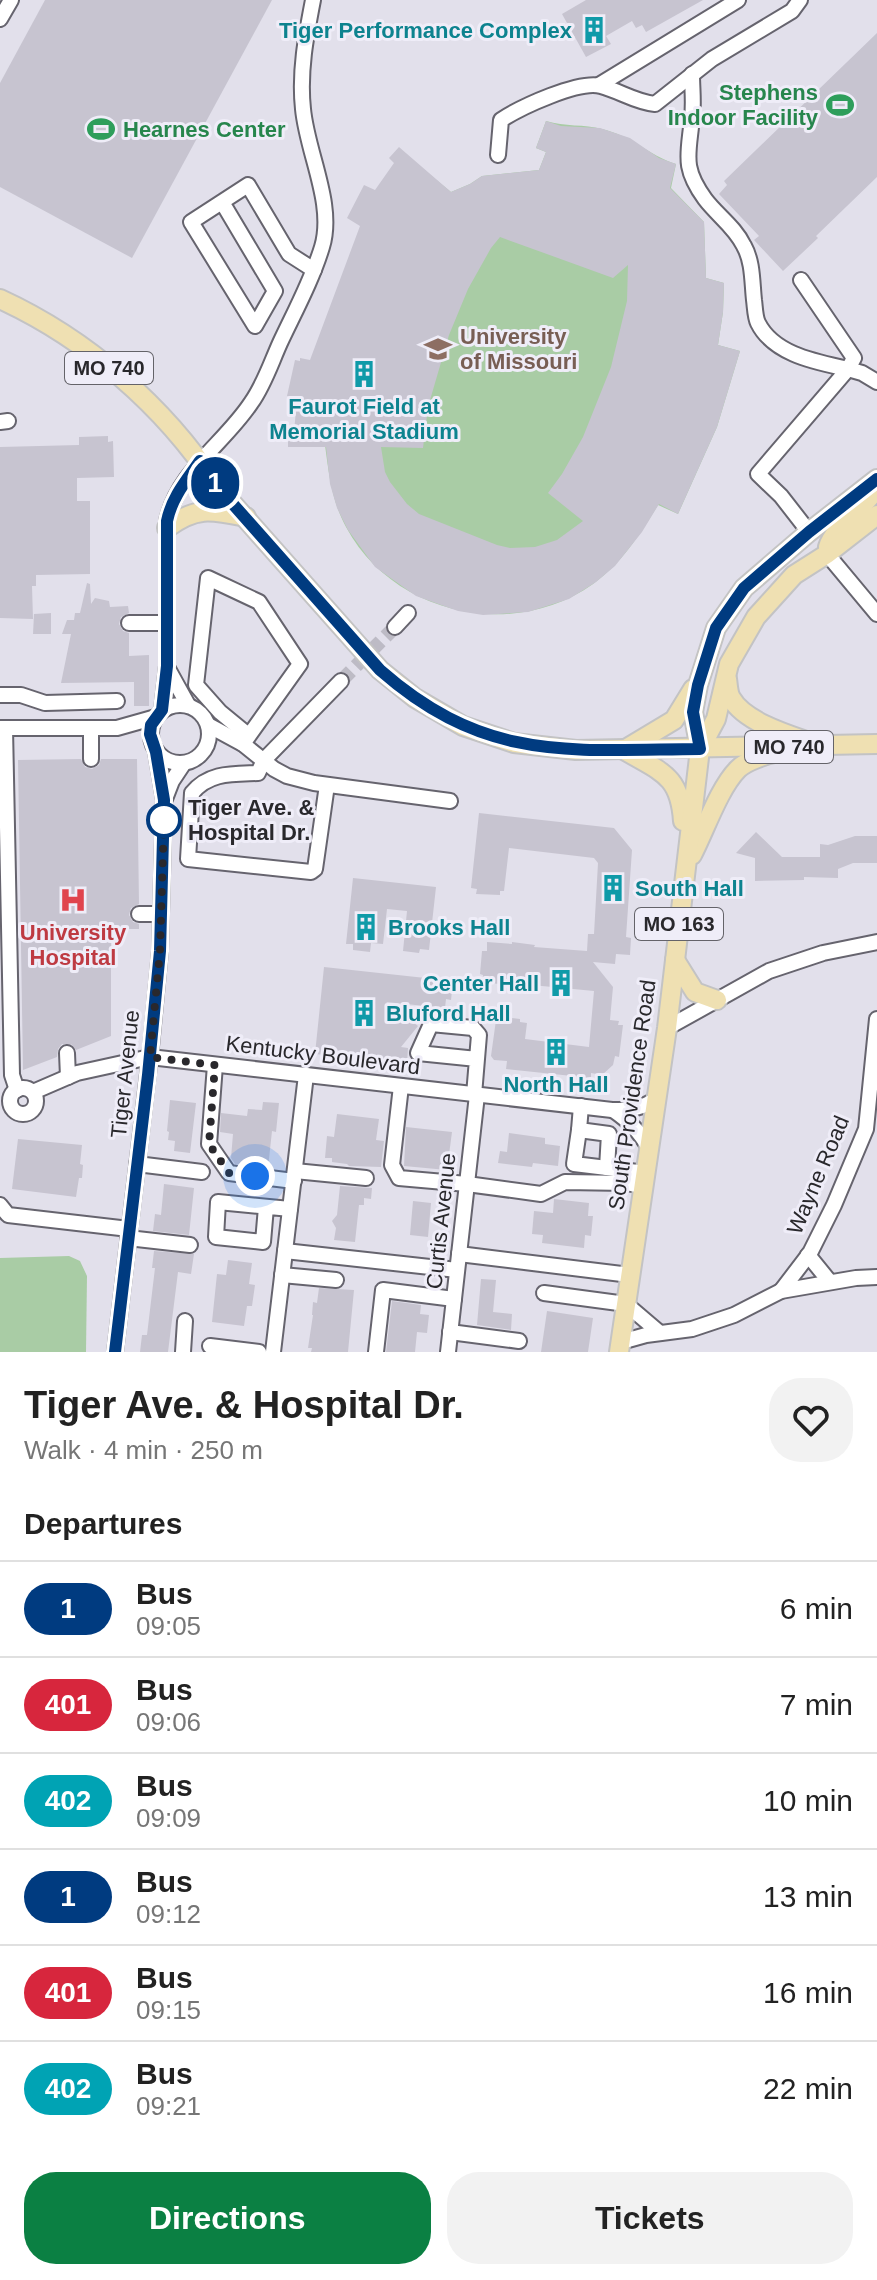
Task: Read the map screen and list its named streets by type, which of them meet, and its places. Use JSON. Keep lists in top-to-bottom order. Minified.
{"streets":{"main road":["MO 740","MO 163","South Providence Road"],"street":["Kentucky Boulevard","Tiger Avenue","Wayne Road","Curtis Avenue"]},"crossings":[["MO 740","South Providence Road"],["Kentucky Boulevard","Tiger Avenue"],["Kentucky Boulevard","South Providence Road"],["Kentucky Boulevard","Curtis Avenue"]],"places":{"building":["Tiger Performance Complex","Faurot Field at Memorial Stadium","South Hall","Brooks Hall","Center Hall","Bluford Hall","North Hall"],"sports":["Stephens Indoor Facility","Hearnes Center"],"school or university":["University of Missouri"],"other":["Tiger Ave. & Hospital Dr."],"hospital":["University Hospital"]},"lines":["bus line 1"],"page":{"on_map":"1","heading":[["Tiger Ave. & Hospital Dr.","Walk · 4 min · 250 m"],"Departures"],"list":[{"mark":"1","name":"Bus","note":"09:05","value":"6 min"},{"mark":"401","name":"Bus","note":"09:06","value":"7 min"},{"mark":"402","name":"Bus","note":"09:09","value":"10 min"},{"mark":"1","name":"Bus","note":"09:12","value":"13 min"},{"mark":"401","name":"Bus","note":"09:15","value":"16 min"},{"mark":"402","name":"Bus","note":"09:21","value":"22 min"}],"buttons":["Directions","Tickets"]}}
